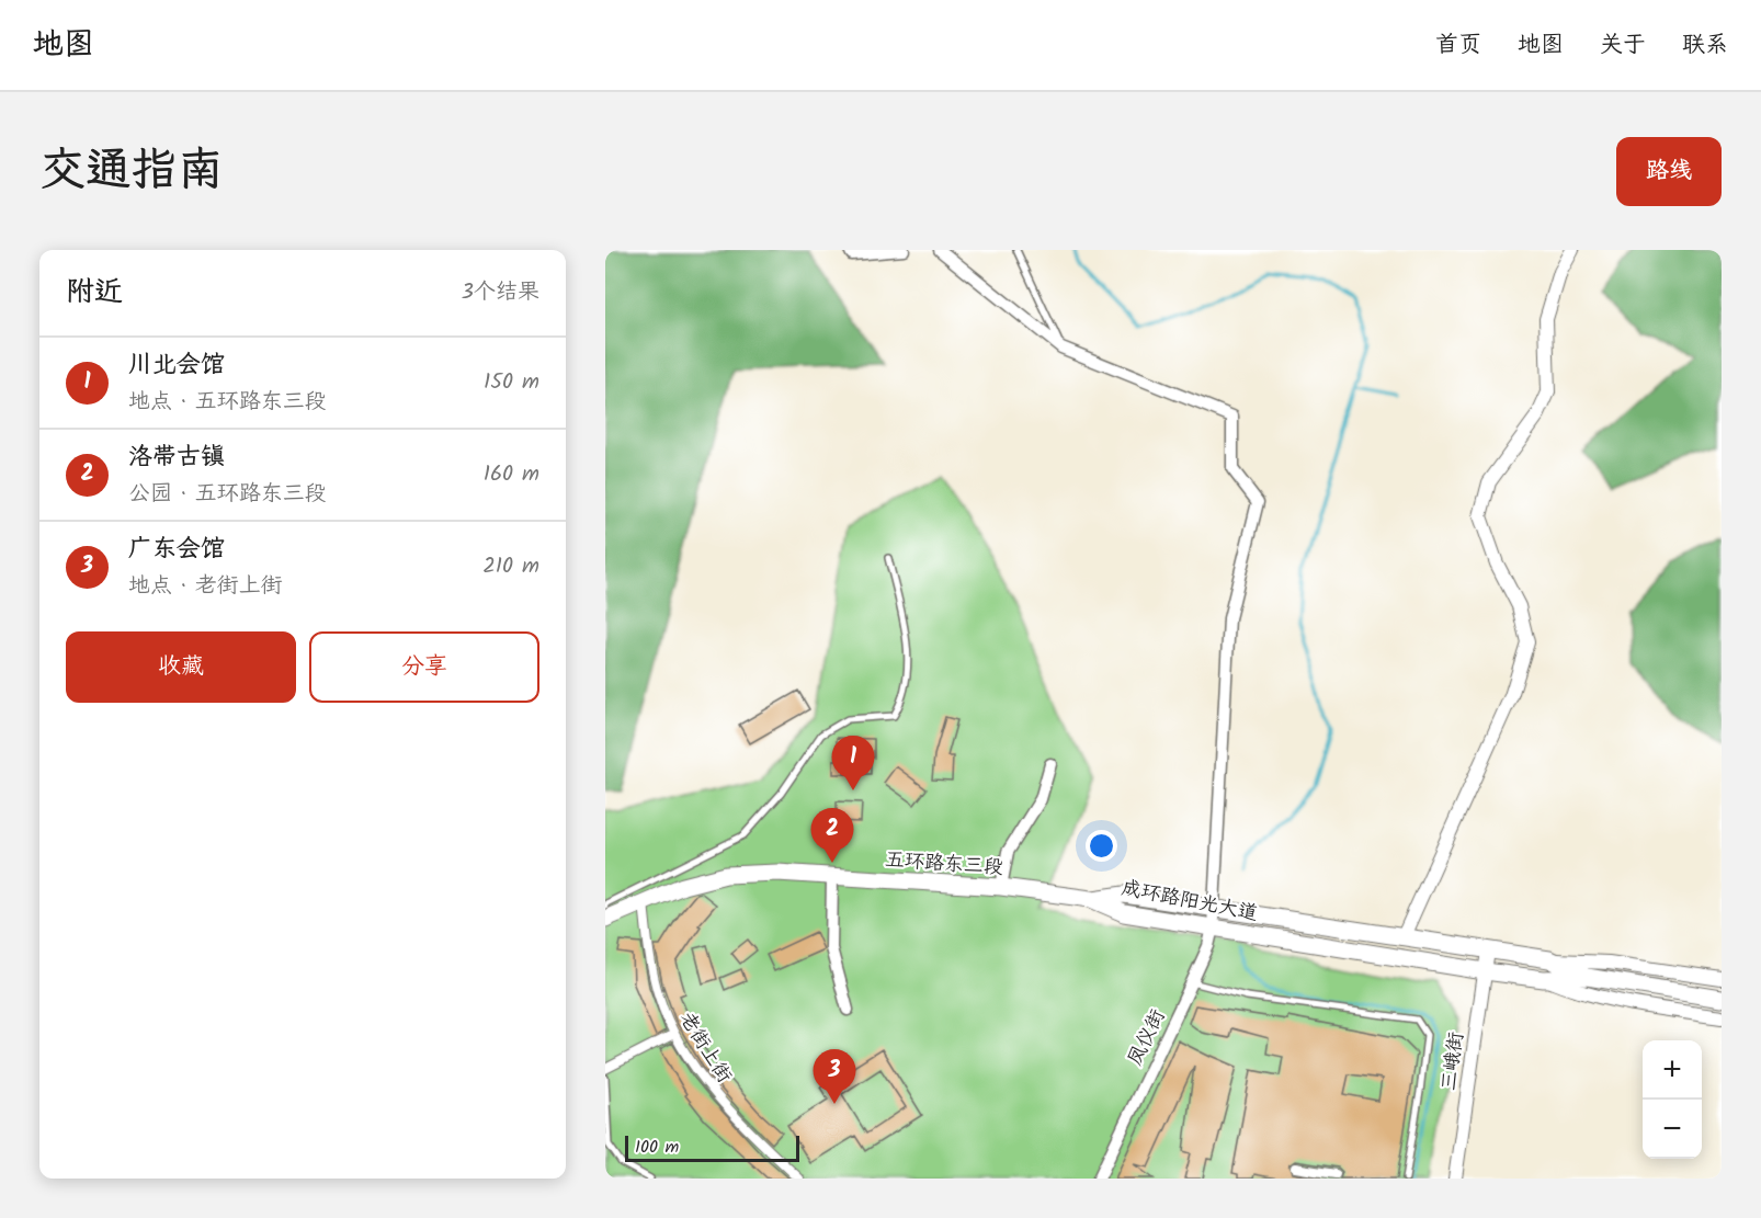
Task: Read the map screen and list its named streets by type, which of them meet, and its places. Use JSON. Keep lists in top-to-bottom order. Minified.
{"streets":{"main road":["五环路东三段","成环路阳光大道"],"street":["凤仪街","老街上街","三峨街"]},"crossings":[["五环路东三段","成环路阳光大道"],["五环路东三段","老街上街"],["成环路阳光大道","凤仪街"],["成环路阳光大道","三峨街"]],"scale_bar":"100 m","page":{"header":"地图","nav":["首页","地图","关于","联系"],"title":"交通指南","buttons":["路线",["收藏","分享"]],"heading":["附近","3个结果"],"list":[{"mark":"1","name":"川北会馆","note":"地点 · 五环路东三段","value":"150 m"},{"mark":"2","name":"洛带古镇","note":"公园 · 五环路东三段","value":"160 m"},{"mark":"3","name":"广东会馆","note":"地点 · 老街上街","value":"210 m"}],"pins":["1","2","3"],"map_buttons":["+","−"],"scale":"100 m"}}
